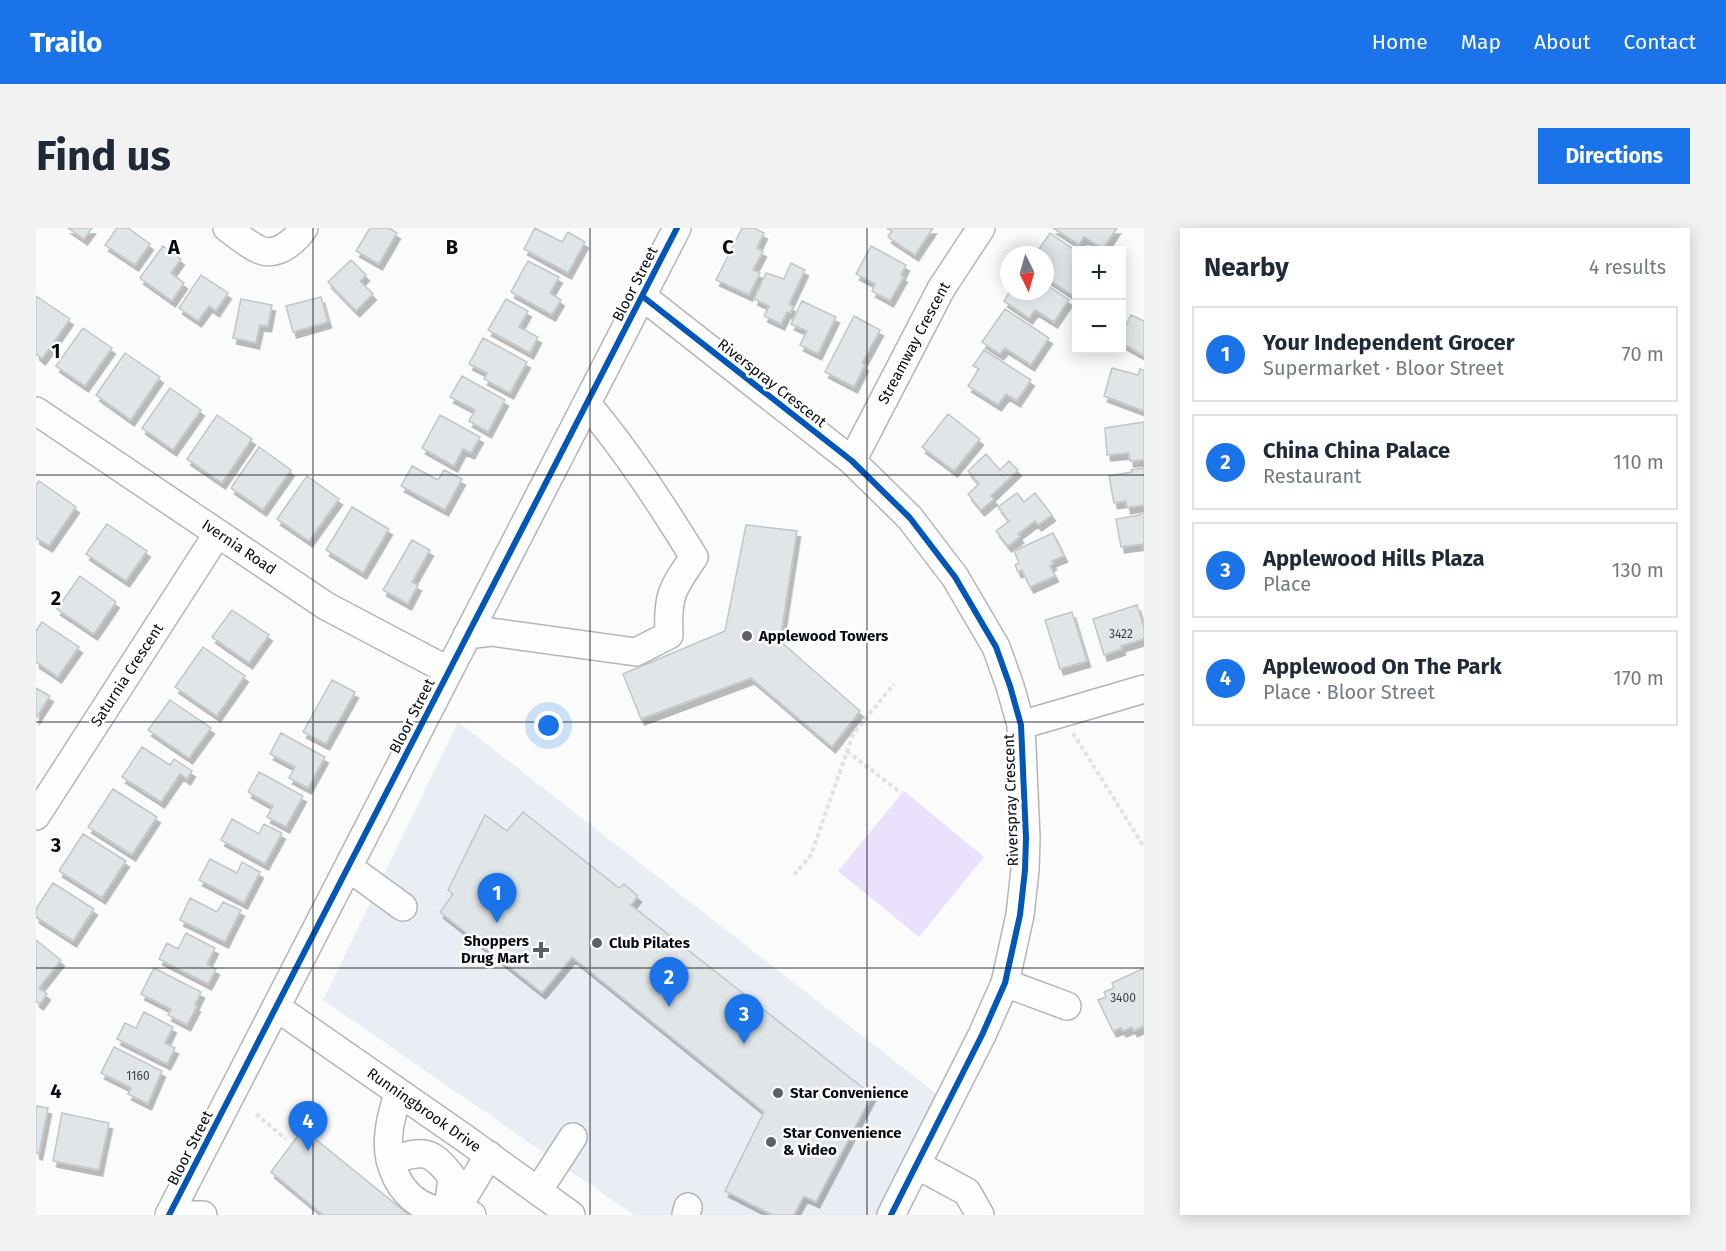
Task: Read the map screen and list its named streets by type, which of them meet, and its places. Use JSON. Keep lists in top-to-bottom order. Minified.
{"streets":{"street":["Bloor Street","Streamway Crescent","Riverspray Crescent","Ivernia Road","Saturnia Crescent","Runningbrook Drive"]},"crossings":[["Bloor Street","Riverspray Crescent"],["Bloor Street","Ivernia Road"],["Bloor Street","Runningbrook Drive"],["Streamway Crescent","Riverspray Crescent"],["Ivernia Road","Saturnia Crescent"]],"places":{"other":["Applewood Towers","Club Pilates","Star Convenience","Star Convenience & Video"],"health":["Shoppers Drug Mart"]},"house_numbers":["3422","3400","1160"],"north":"bottom","page":{"header":"Trailo","nav":["Home","Map","About","Contact"],"buttons":"Directions","title":"Find us","heading":["Nearby","4 results"],"map_buttons":["+","−"],"list":[{"mark":"1","name":"Your Independent Grocer","note":"Supermarket · Bloor Street","value":"70 m"},{"mark":"2","name":"China China Palace","note":"Restaurant","value":"110 m"},{"mark":"3","name":"Applewood Hills Plaza","note":"Place","value":"130 m"},{"mark":"4","name":"Applewood On The Park","note":"Place · Bloor Street","value":"170 m"}],"pins":["1","2","3","4"]},"grid":{"columns":["A","B","C"],"rows":["1","2","3","4"]}}
